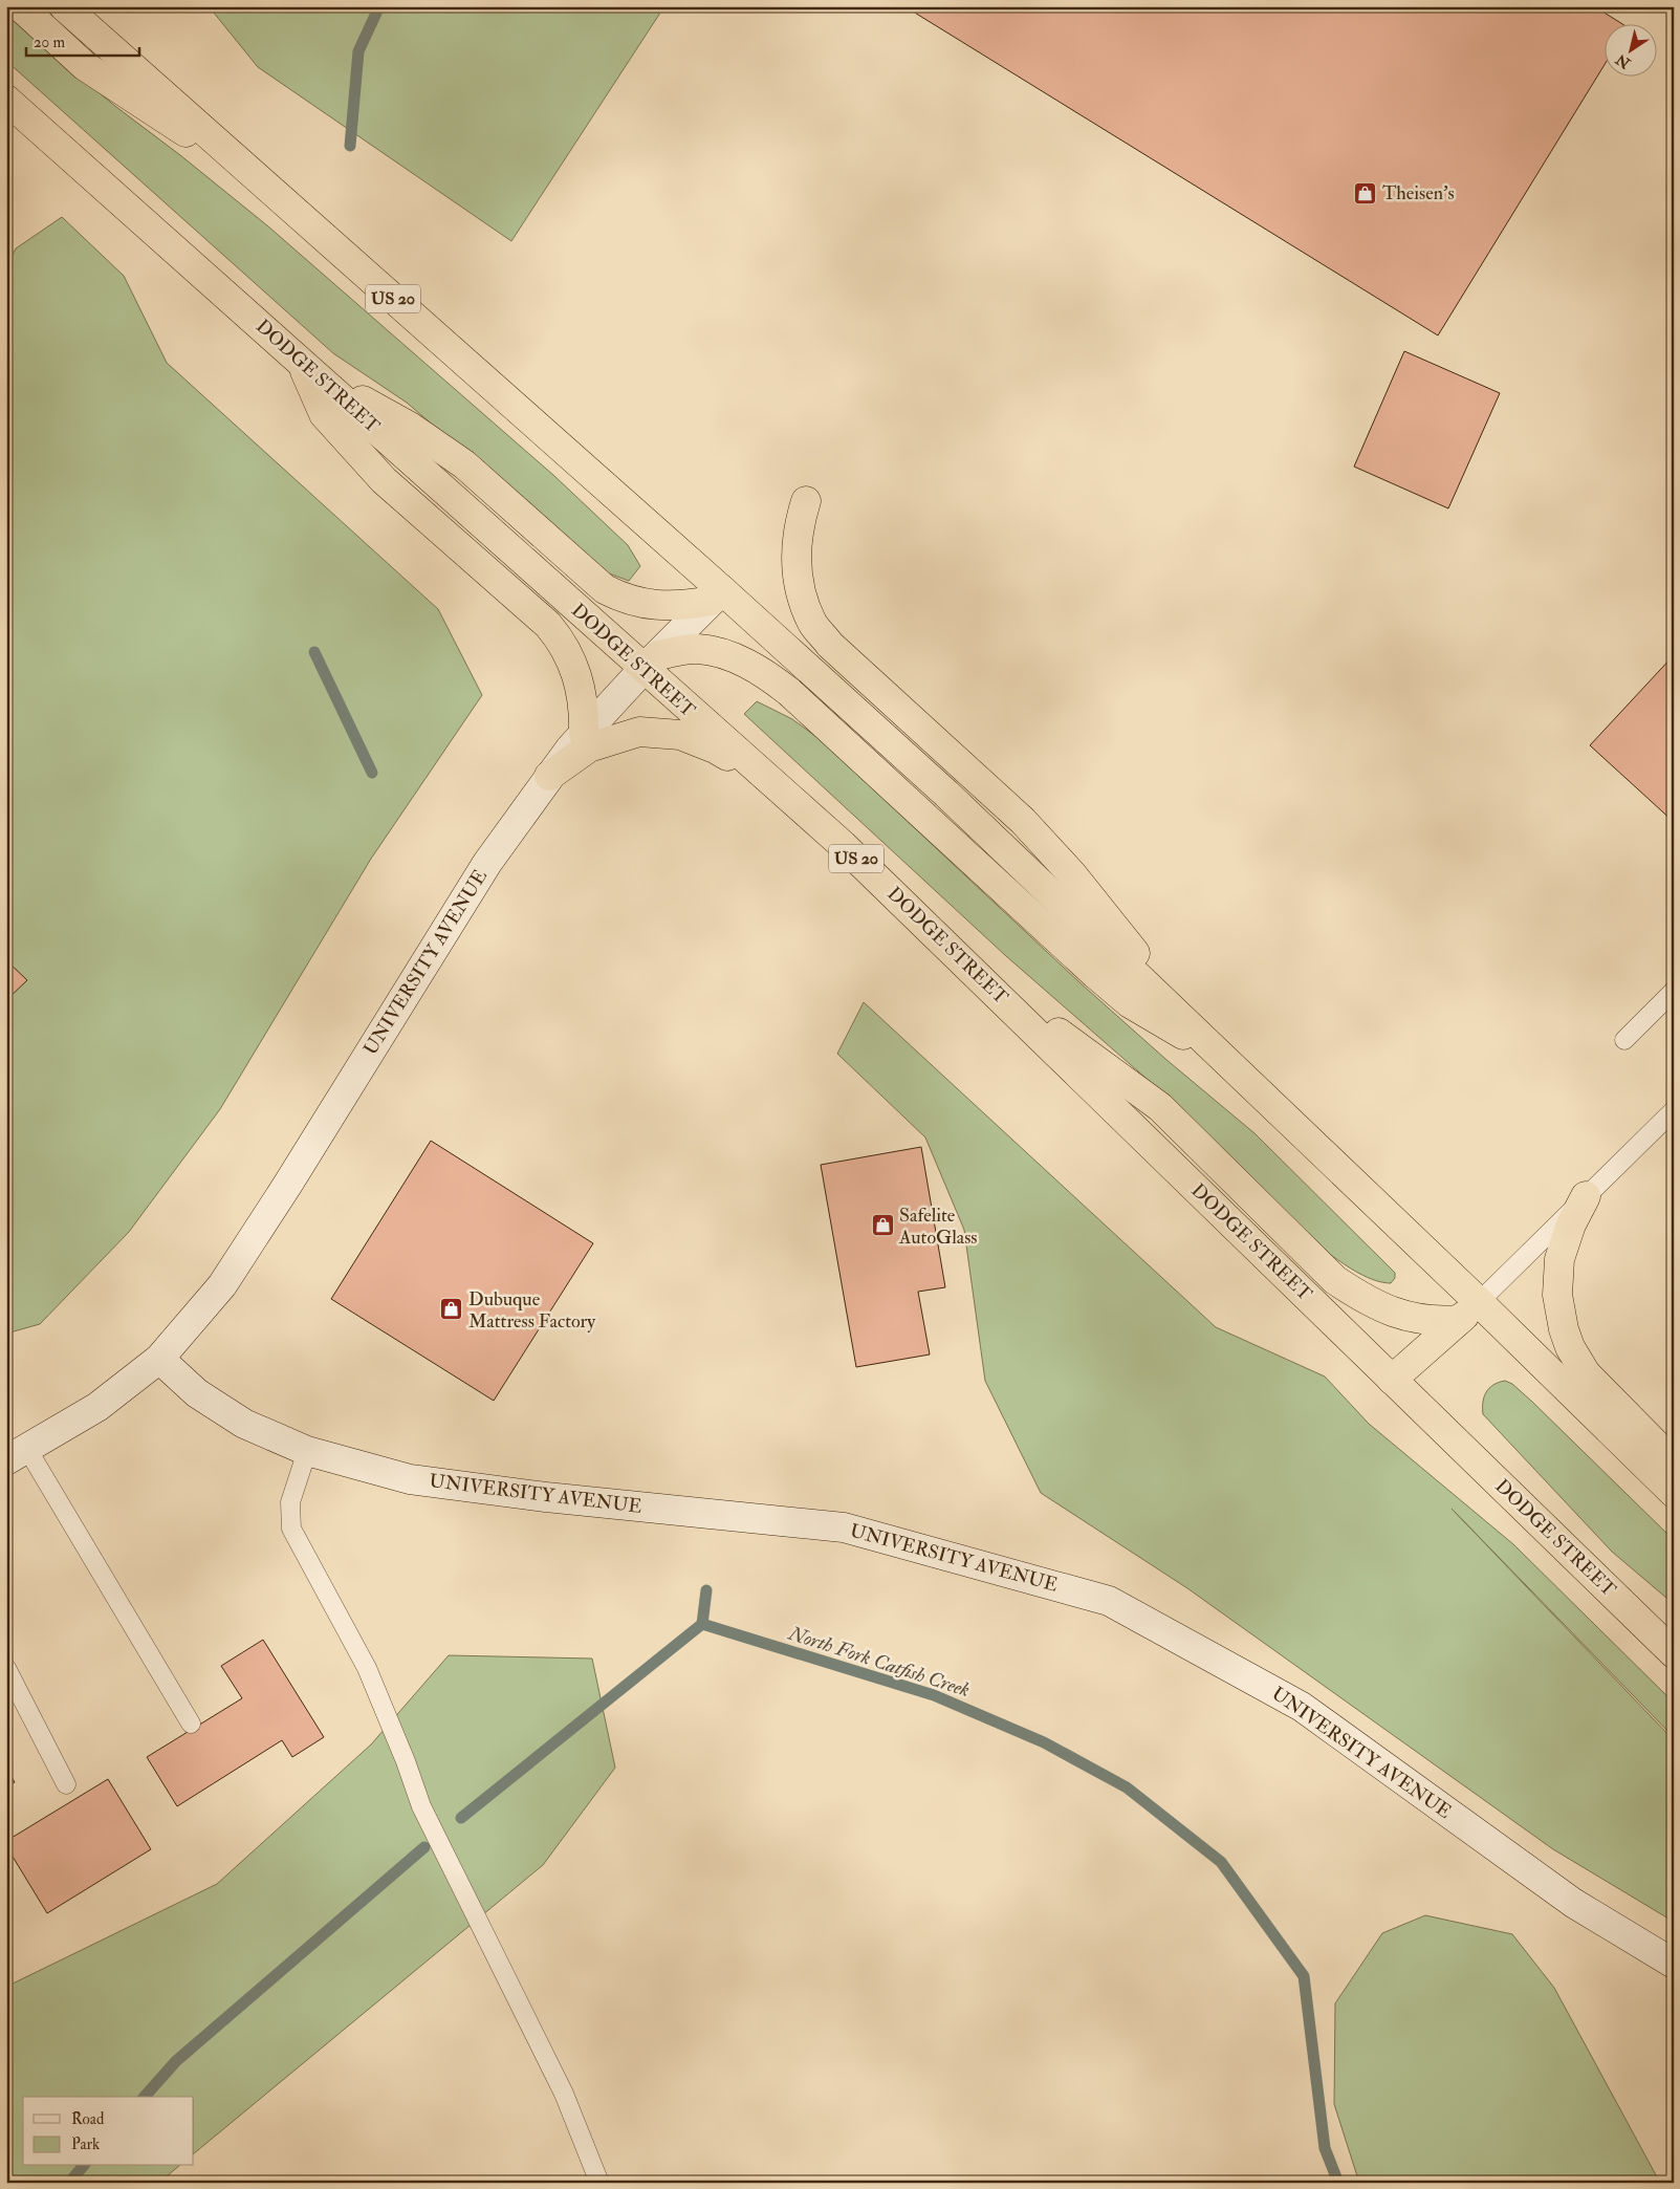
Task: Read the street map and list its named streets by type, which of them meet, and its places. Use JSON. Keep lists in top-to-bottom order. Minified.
{"streets":{"highway":["US 20","DODGE STREET"],"street":["UNIVERSITY AVENUE"]},"crossings":[["US 20","UNIVERSITY AVENUE"],["DODGE STREET","UNIVERSITY AVENUE"]],"water":["North Fork Catfish Creek"],"places":{"shop":["Theisen's","Safelite AutoGlass","Dubuque Mattress Factory"]},"legend":["Road","Park"],"scale_bar":"20 m","north":"bottom left"}
